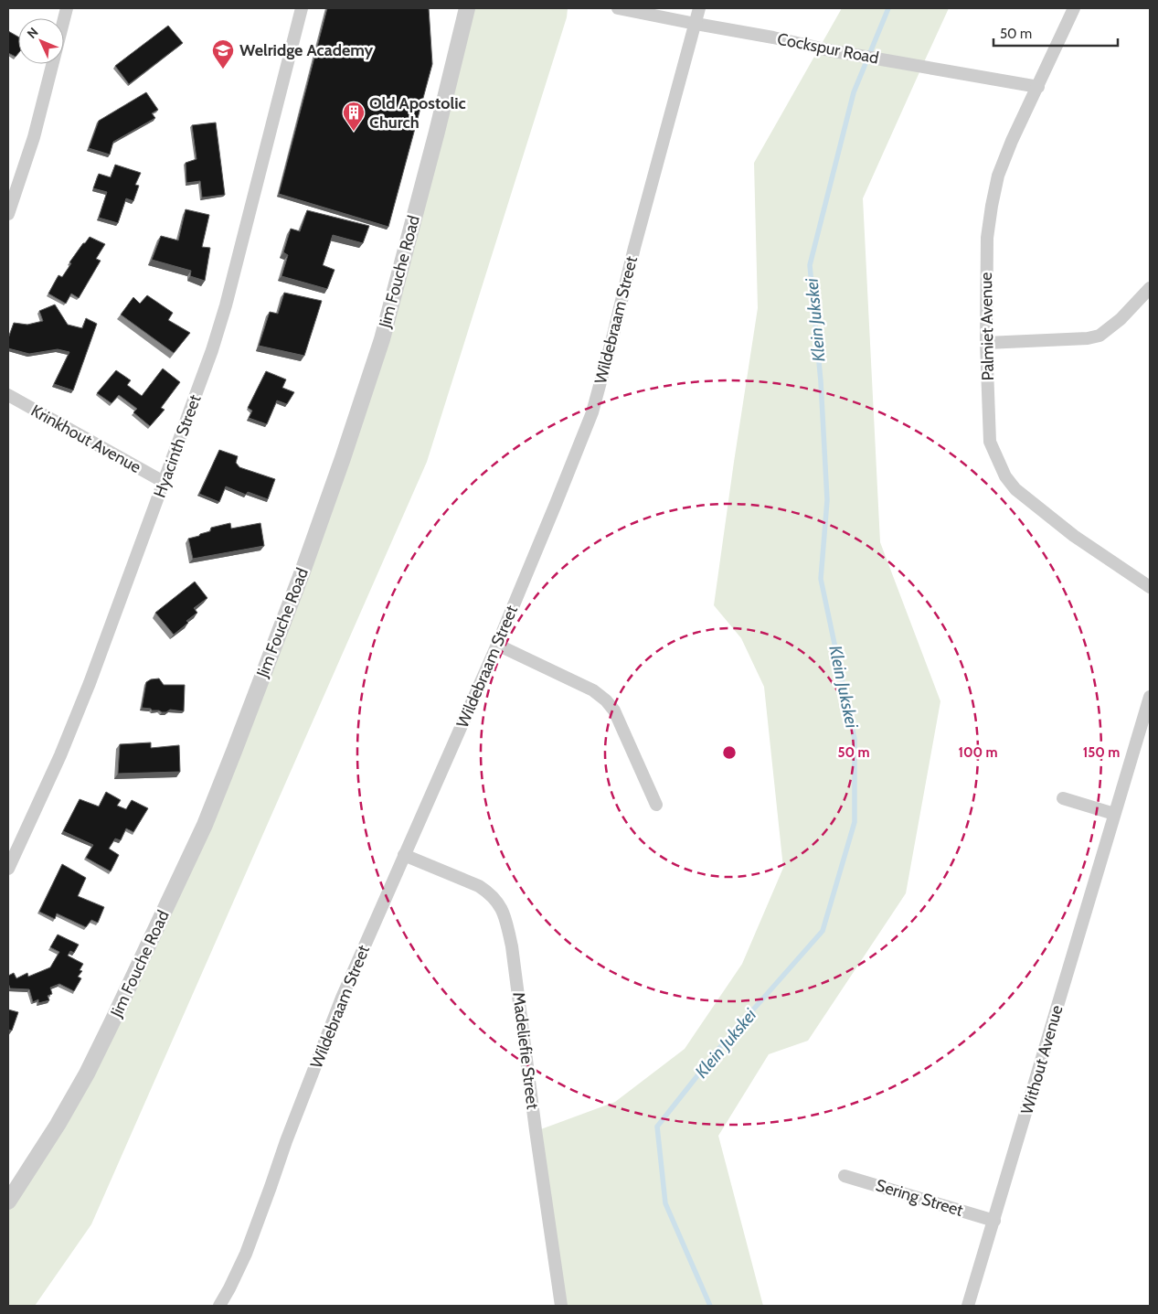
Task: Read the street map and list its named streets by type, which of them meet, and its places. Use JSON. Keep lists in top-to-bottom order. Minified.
{"streets":{"street":["Cockspur Road","Jim Fouche Road","Wildebraam Street","Palmiet Avenue","Krinkhout Avenue","Hyacinth Street","Madeliefie Street","Without Avenue","Sering Street"]},"crossings":[["Cockspur Road","Wildebraam Street"],["Cockspur Road","Palmiet Avenue"],["Wildebraam Street","Madeliefie Street"],["Krinkhout Avenue","Hyacinth Street"],["Without Avenue","Sering Street"]],"water":["Klein Jukskei"],"places":{"school or university":["Welridge Academy"],"building":["Old Apostolic Church"]},"scale_bar":"50 m","north":"top left","rings":["50 m","100 m","150 m"]}
